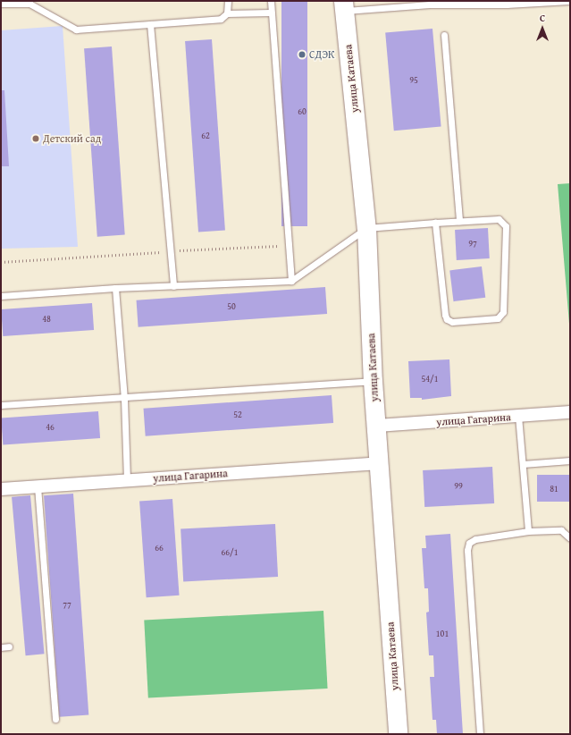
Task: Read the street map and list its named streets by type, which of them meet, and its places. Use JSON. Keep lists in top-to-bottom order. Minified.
{"streets":{"street":["улица Катаева","улица Гагарина"]},"crossings":[["улица Катаева","улица Гагарина"]],"places":["СДЭК","Детский сад"],"house_numbers":["95","60","62","97","50","48","54/1","52","46","99","81","66","66/1","77","101"],"north":"top"}
